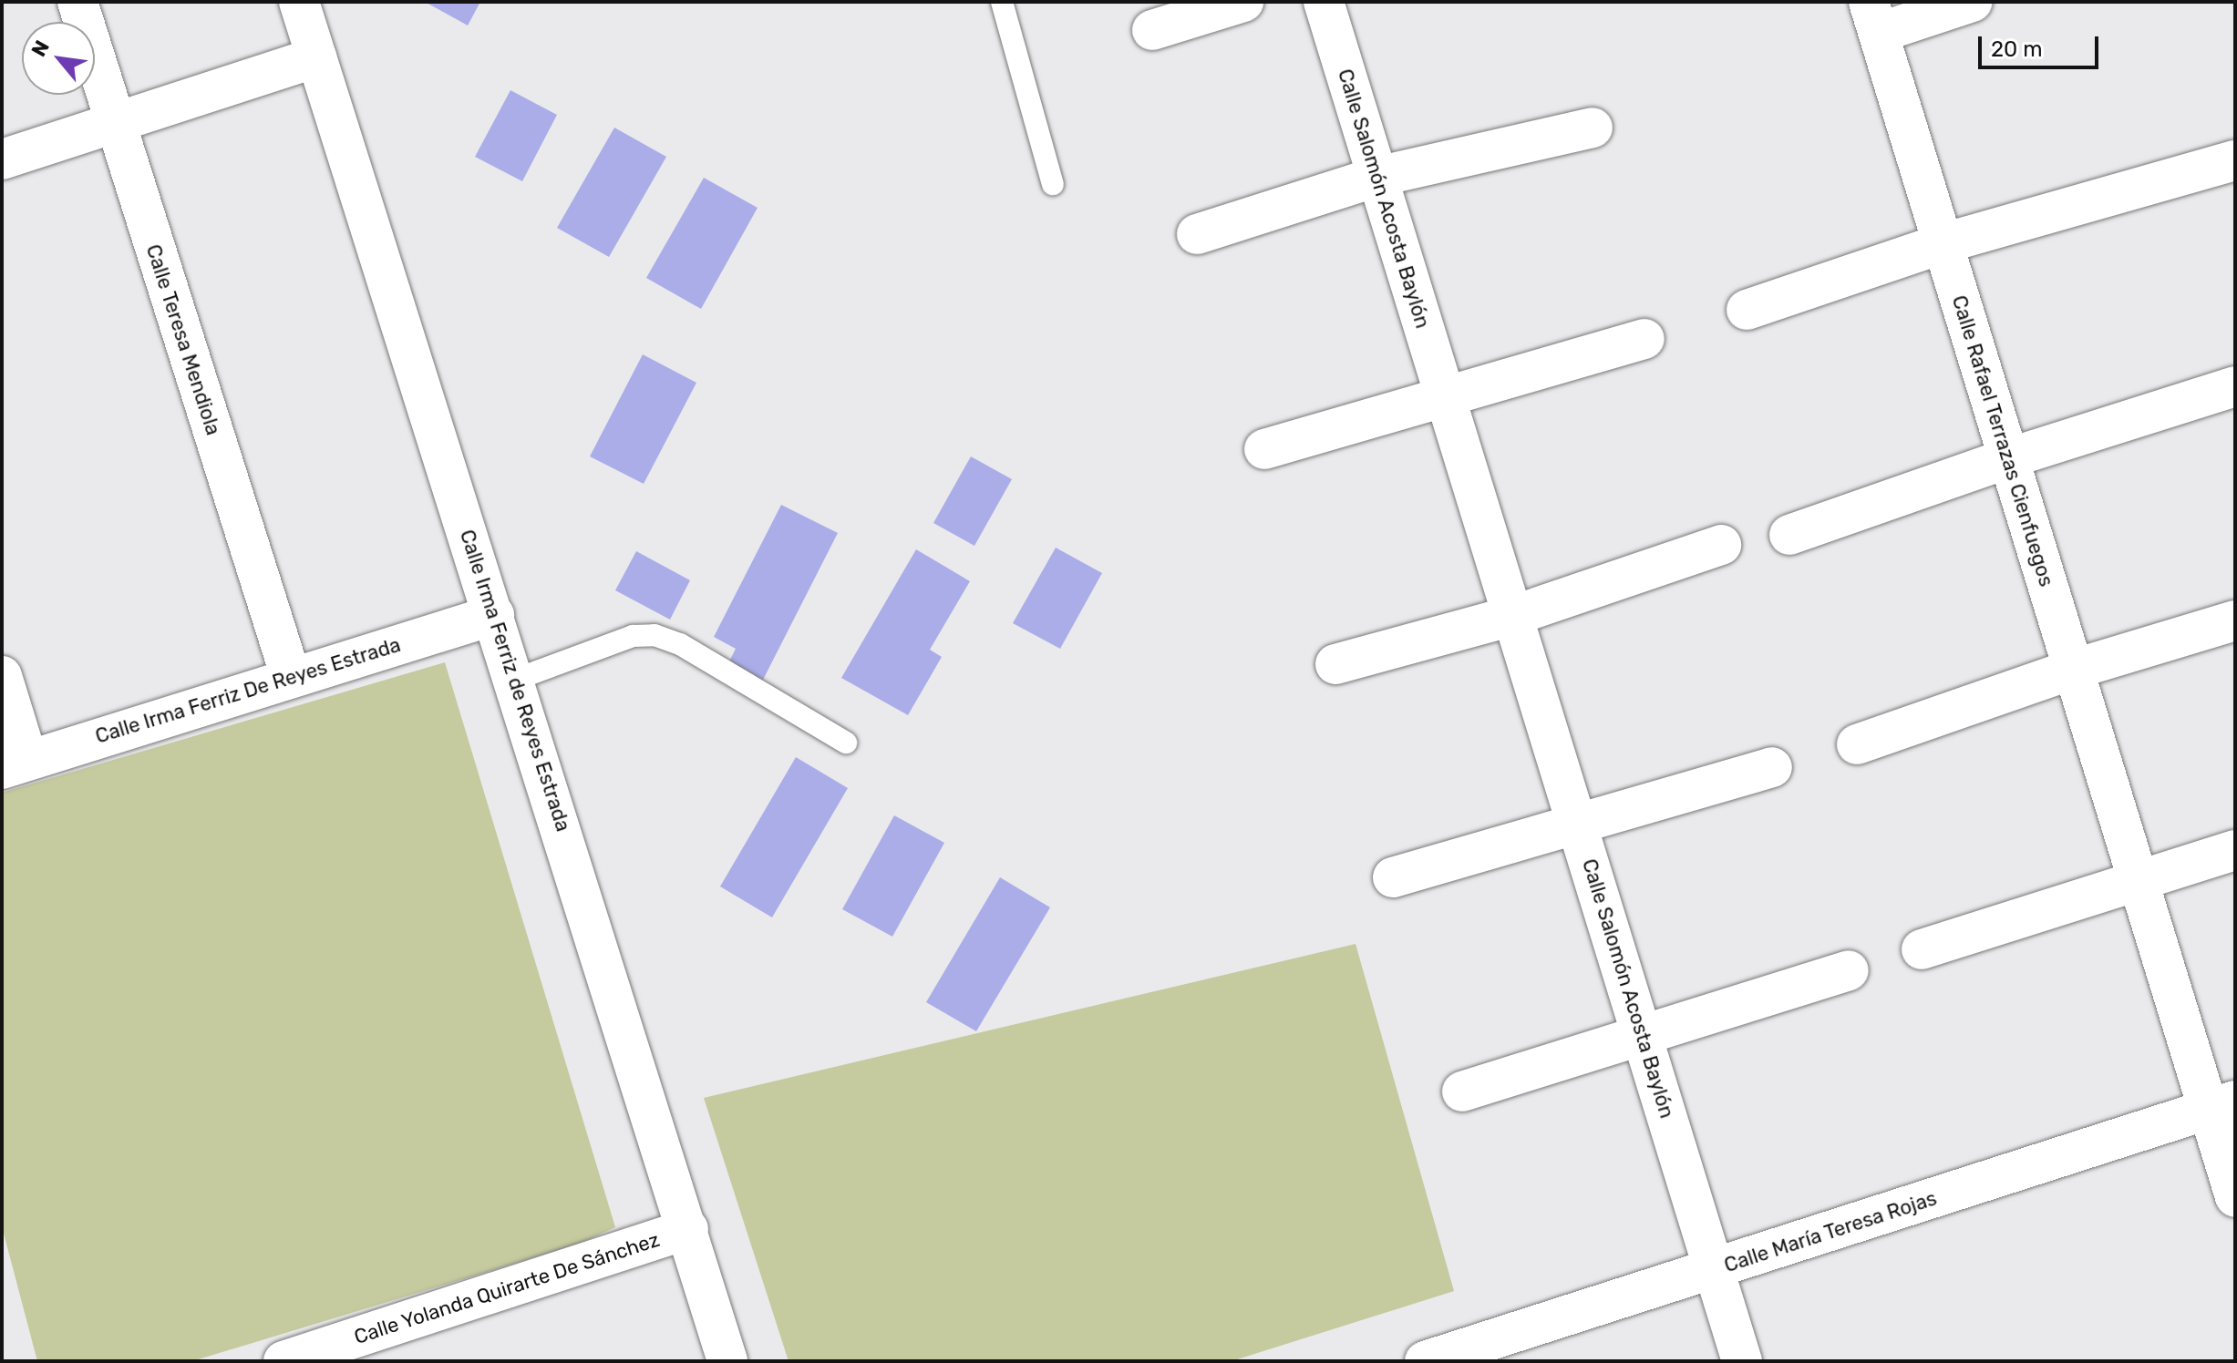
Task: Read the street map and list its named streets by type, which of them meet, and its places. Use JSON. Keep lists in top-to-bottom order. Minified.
{"streets":{"street":["Calle Salomón Acosta Baylón","Calle Teresa Mendiola","Calle Rafael Terrazas Cienfuegos","Calle Irma Ferriz de Reyes Estrada","Calle Irma Ferriz De Reyes Estrada","Calle María Teresa Rojas","Calle Yolanda Quirarte De Sánchez"]},"crossings":[["Calle Salomón Acosta Baylón","Calle María Teresa Rojas"],["Calle Teresa Mendiola","Calle Irma Ferriz De Reyes Estrada"],["Calle Rafael Terrazas Cienfuegos","Calle María Teresa Rojas"],["Calle Irma Ferriz de Reyes Estrada","Calle Irma Ferriz De Reyes Estrada"],["Calle Irma Ferriz de Reyes Estrada","Calle Yolanda Quirarte De Sánchez"]],"scale_bar":"20 m","north":"top left"}
